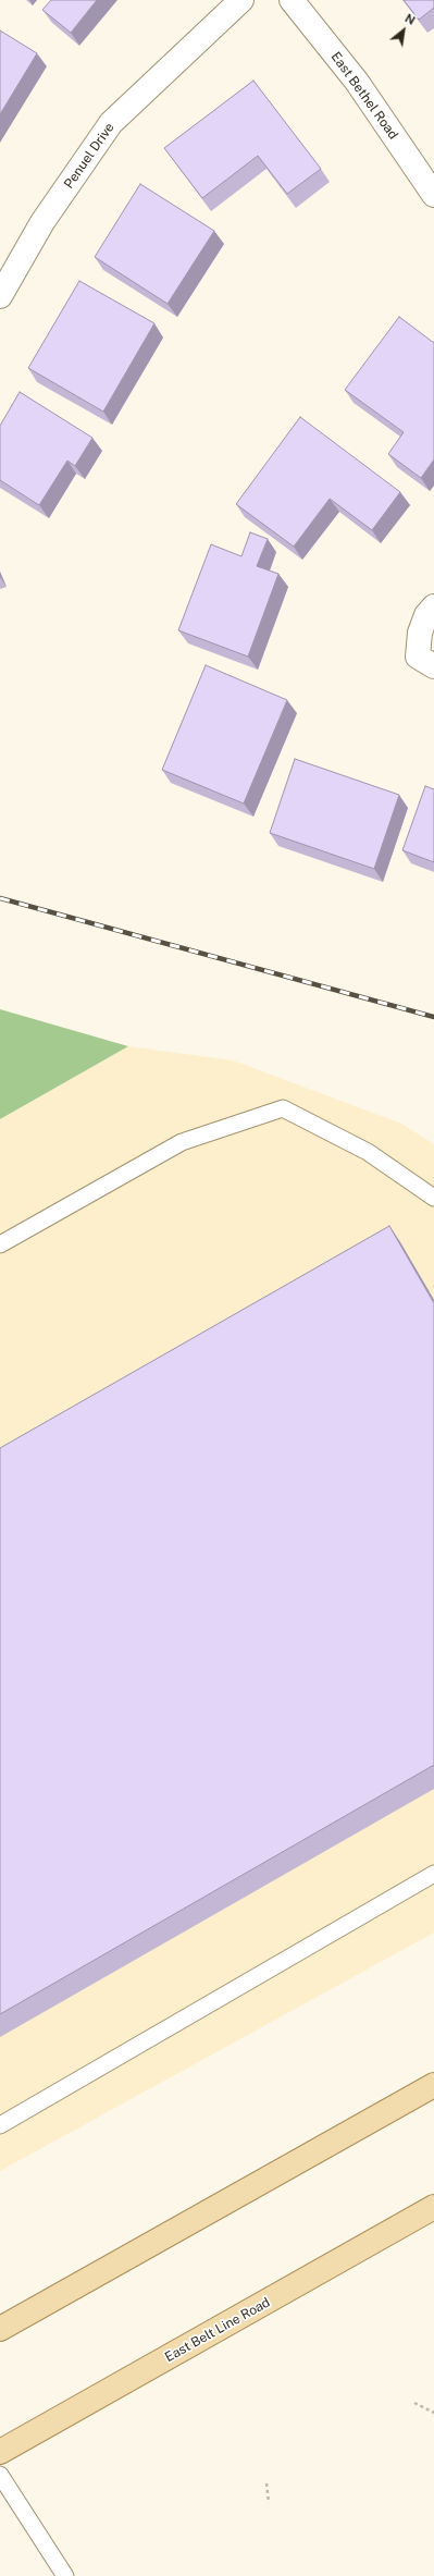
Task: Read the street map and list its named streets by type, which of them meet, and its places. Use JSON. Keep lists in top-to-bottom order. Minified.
{"streets":{"main road":["East Belt Line Road"],"street":["East Bethel Road","Penuel Drive"]},"north":"top right"}
